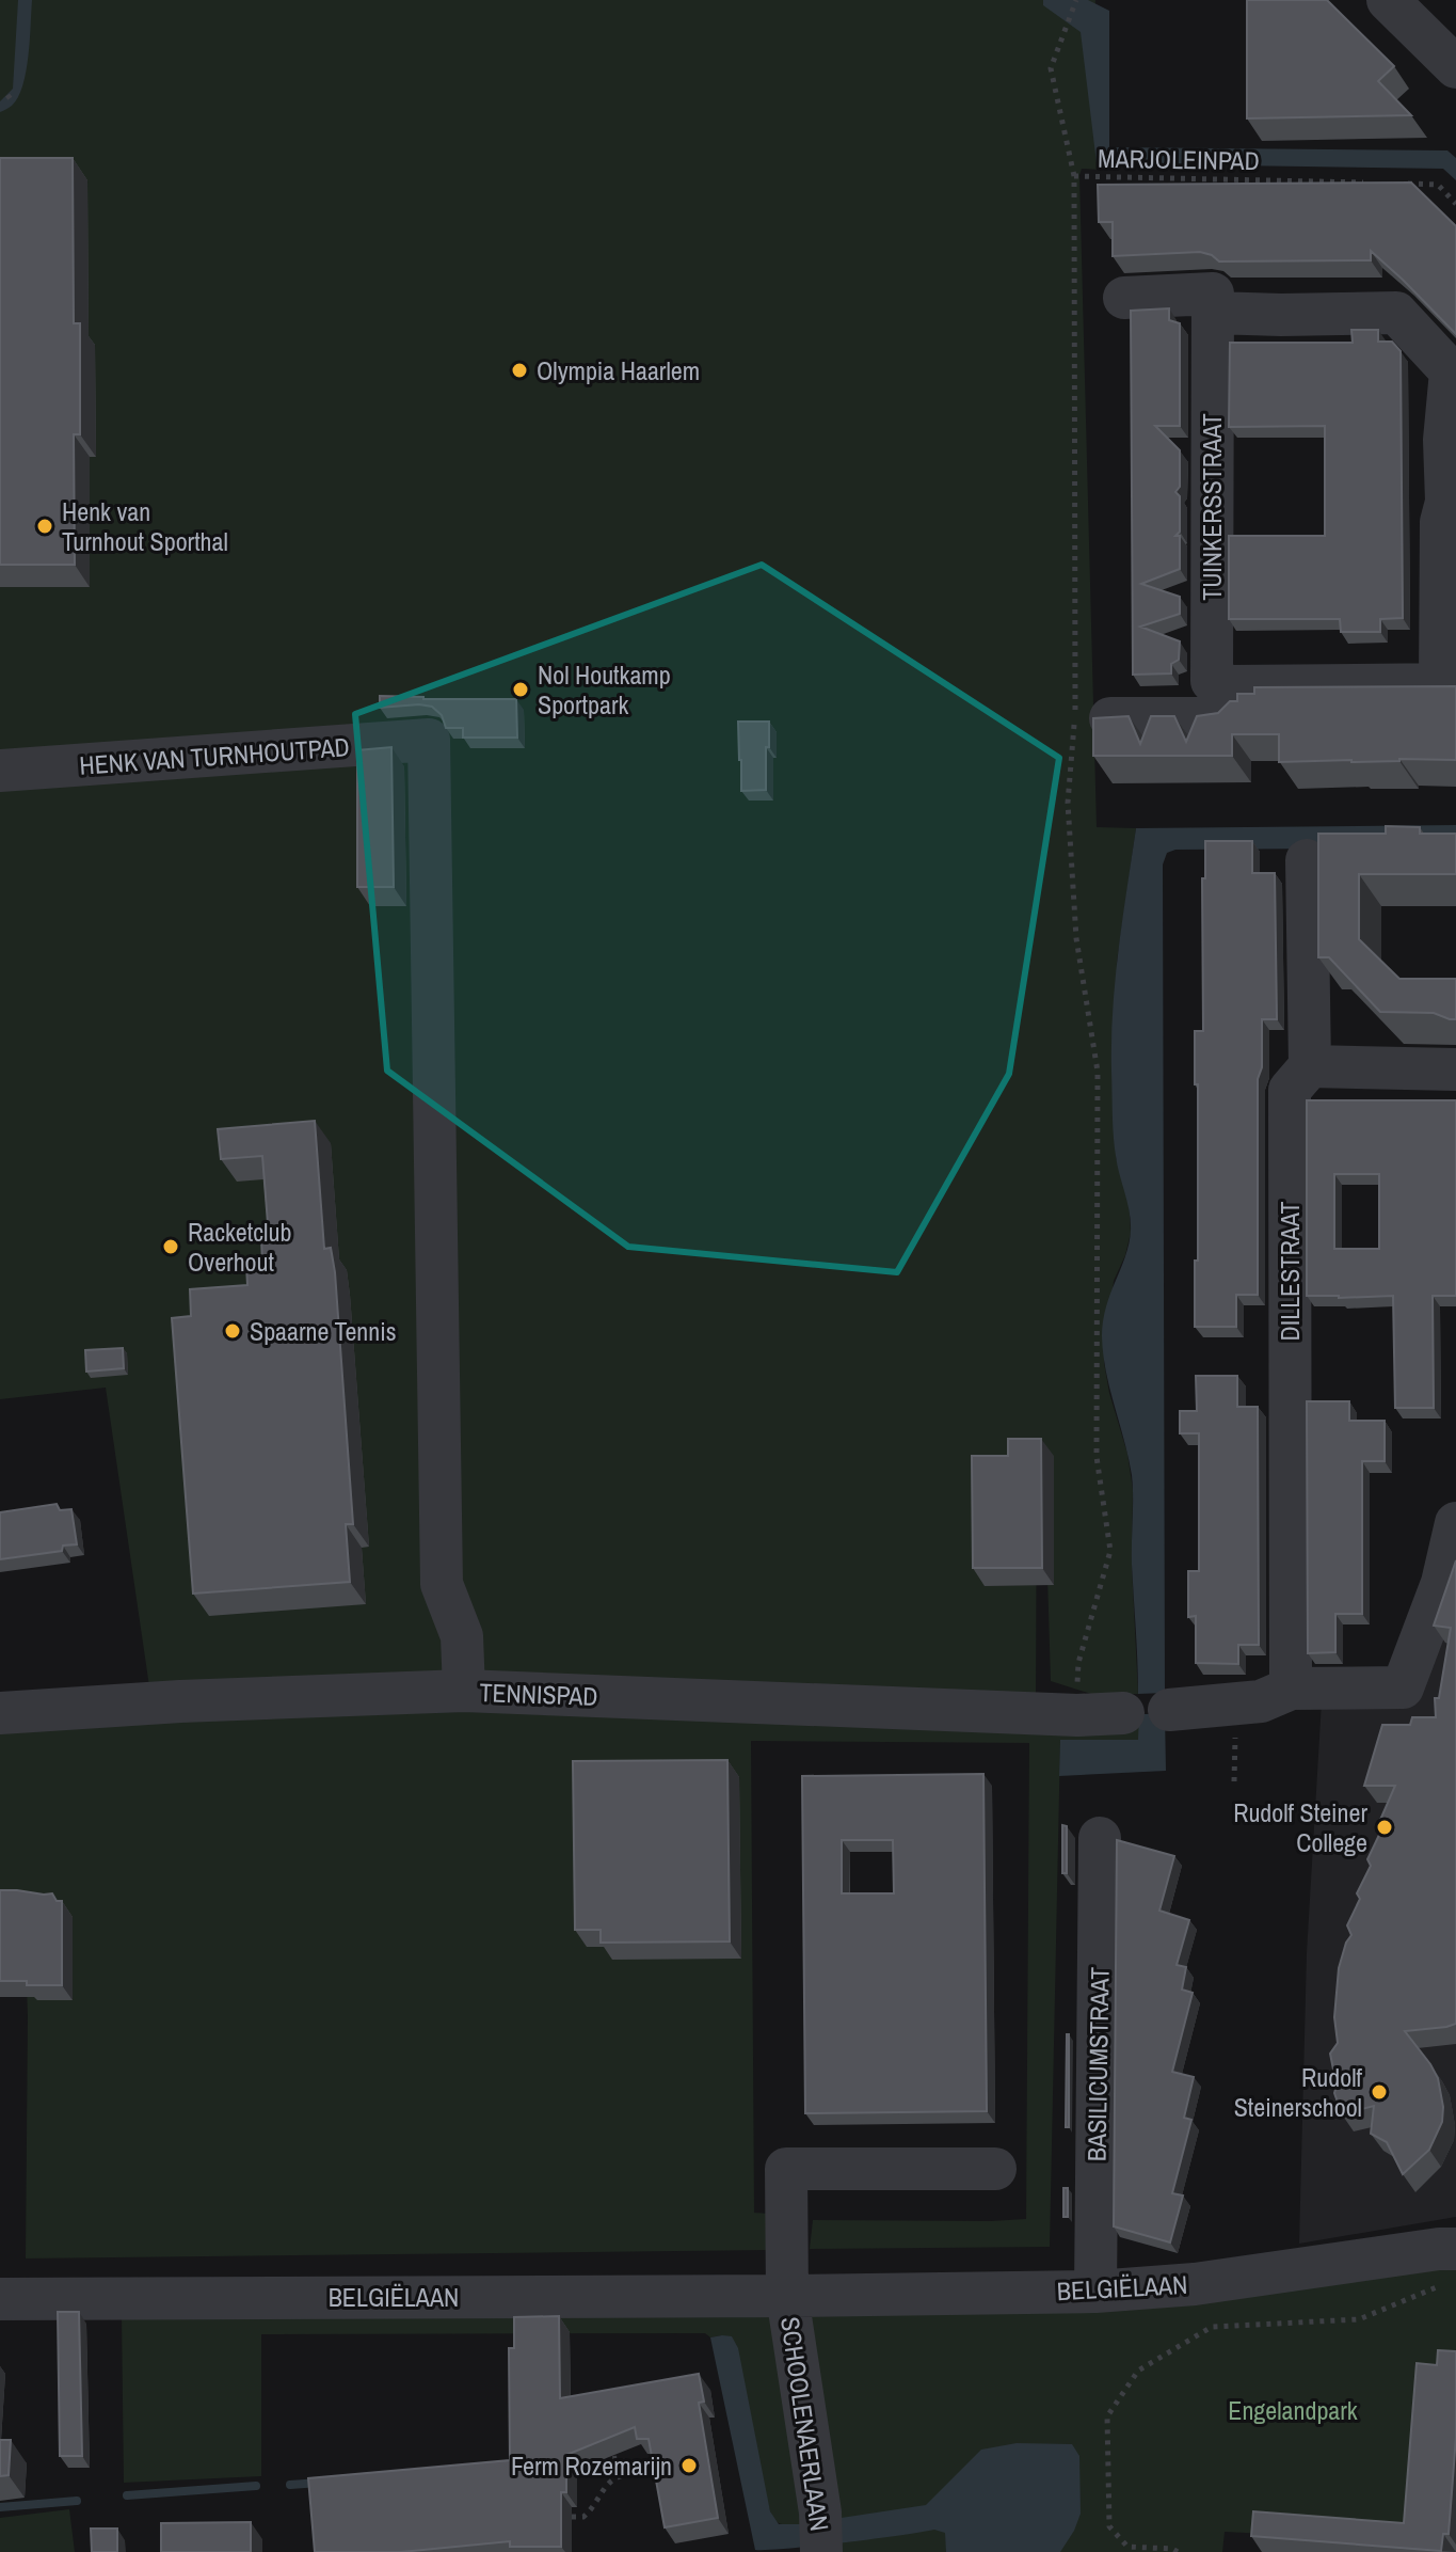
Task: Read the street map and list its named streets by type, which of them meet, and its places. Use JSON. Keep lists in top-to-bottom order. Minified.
{"streets":{"street":["TUINKERSSTRAAT","HENK VAN TURNHOUTPAD","DILLESTRAAT","TENNISPAD","BASILICUMSTRAAT","BELGIËLAAN","SCHOOLENAERLAAN"],"path":["MARJOLEINPAD"]},"crossings":[["HENK VAN TURNHOUTPAD","TENNISPAD"],["BASILICUMSTRAAT","BELGIËLAAN"],["BELGIËLAAN","SCHOOLENAERLAAN"]],"parks":["Engelandpark"],"places":["Olympia Haarlem","Henk van Turnhout Sporthal","Nol Houtkamp Sportpark","Racketclub Overhout","Spaarne Tennis","Rudolf Steiner College","Rudolf Steinerschool","Ferm Rozemarijn"]}
